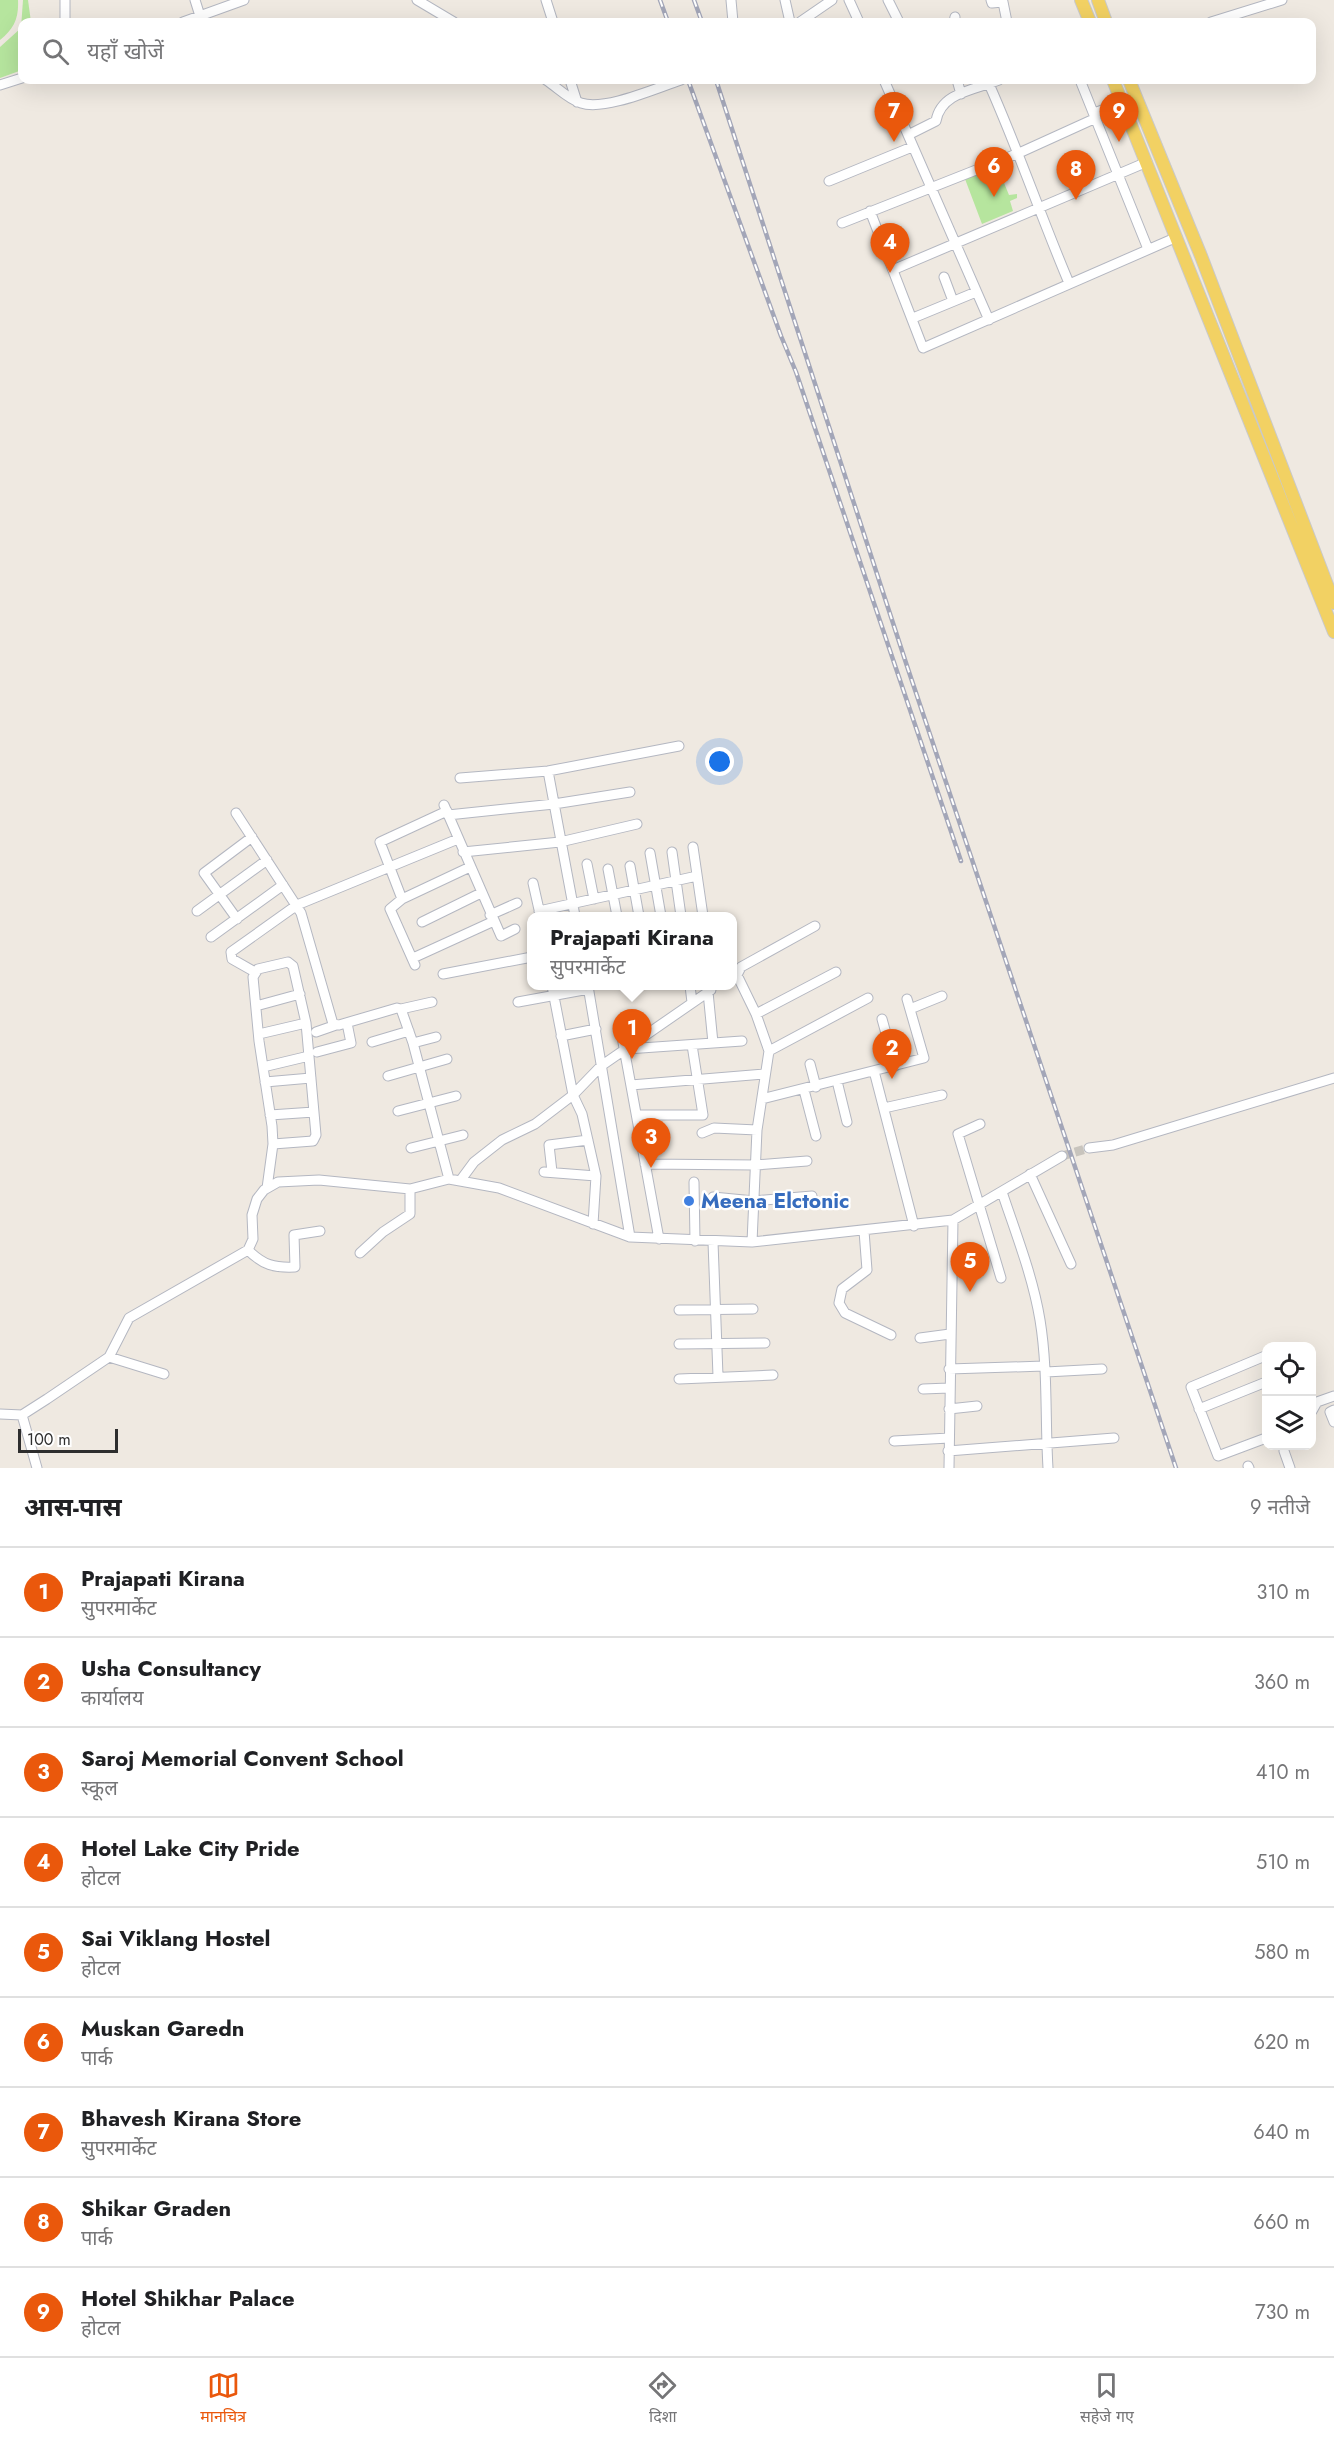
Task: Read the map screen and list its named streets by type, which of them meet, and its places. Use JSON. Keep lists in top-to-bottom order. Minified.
{"places":["Meena Elctonic"],"scale_bar":"100 m","page":{"search":"यहाँ खोजें","pins":["7","9","6","8","4","1","2","3","5"],"popup":["Prajapati Kirana","सुपरमार्केट"],"scale":"100 m","heading":["आस-पास","9 नतीजे"],"list":[{"mark":"1","name":"Prajapati Kirana","note":"सुपरमार्केट","value":"310 m"},{"mark":"2","name":"Usha Consultancy","note":"कार्यालय","value":"360 m"},{"mark":"3","name":"Saroj Memorial Convent School","note":"स्कूल","value":"410 m"},{"mark":"4","name":"Hotel Lake City Pride","note":"होटल","value":"510 m"},{"mark":"5","name":"Sai Viklang Hostel","note":"होटल","value":"580 m"},{"mark":"6","name":"Muskan Garedn","note":"पार्क","value":"620 m"},{"mark":"7","name":"Bhavesh Kirana Store","note":"सुपरमार्केट","value":"640 m"},{"mark":"8","name":"Shikar Graden","note":"पार्क","value":"660 m"},{"mark":"9","name":"Hotel Shikhar Palace","note":"होटल","value":"730 m"}],"nav":["मानचित्र","दिशा","सहेजे गए"]}}
